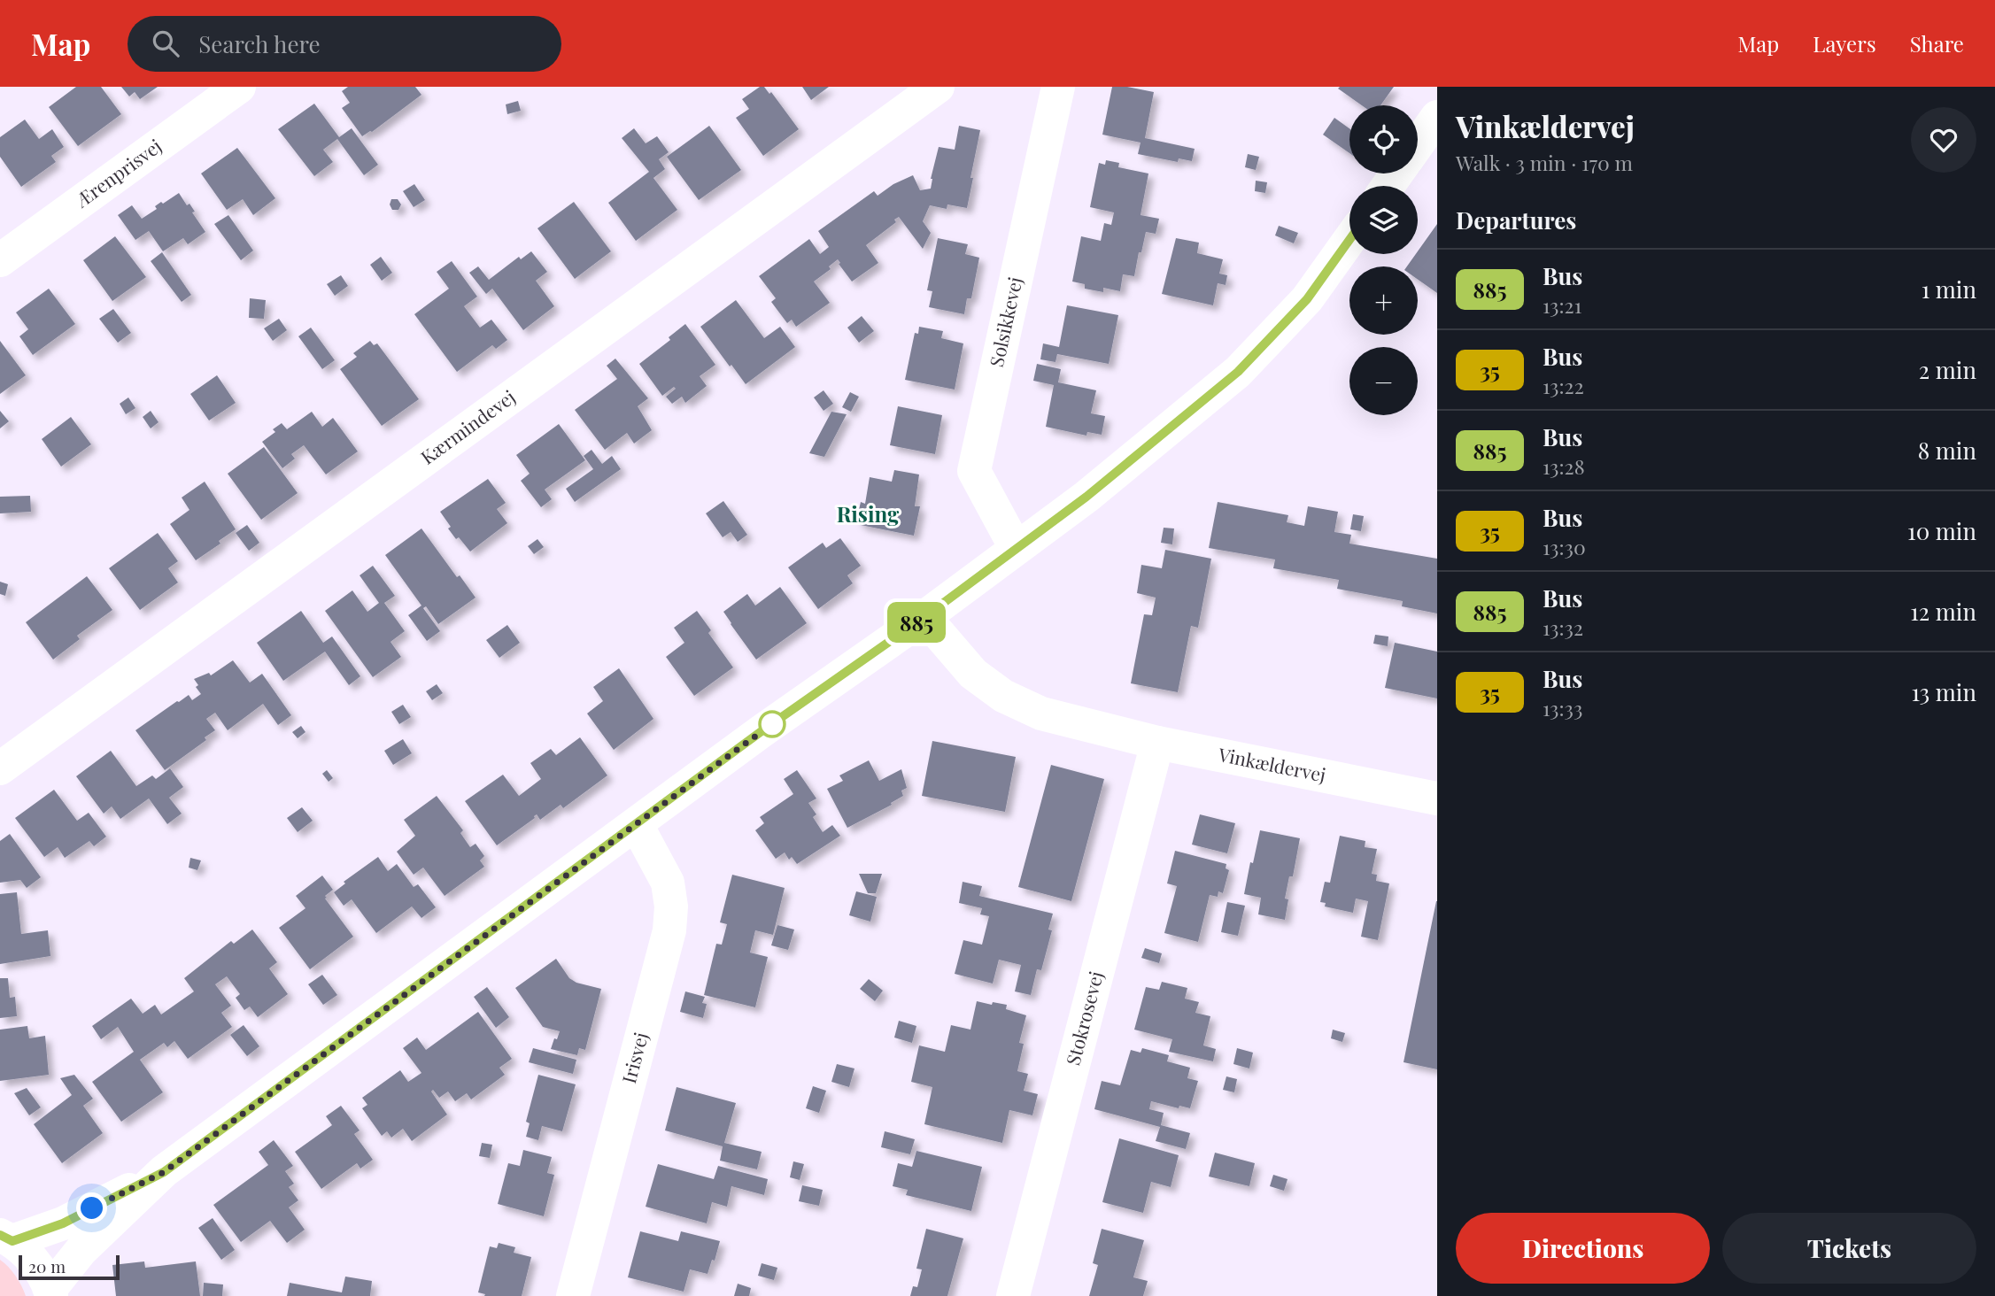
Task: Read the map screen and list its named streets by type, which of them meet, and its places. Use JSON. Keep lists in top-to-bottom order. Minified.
{"streets":{"street":["Ærenprisvej","Solsikkevej","Kærmindevej","Vinkældervej","Stokrosevej","Irisvej"]},"crossings":[["Vinkældervej","Stokrosevej"]],"districts":["Rising"],"lines":["bus line 885"],"scale_bar":"20 m","page":{"header":"Map","search":"Search here","nav":["Map","Layers","Share"],"on_map":"885","heading":[["Vinkældervej","Walk · 3 min · 170 m"],"Departures"],"map_buttons":["+","−"],"list":[{"mark":"885","name":"Bus","note":"13:21","value":"1 min"},{"mark":"35","name":"Bus","note":"13:22","value":"2 min"},{"mark":"885","name":"Bus","note":"13:28","value":"8 min"},{"mark":"35","name":"Bus","note":"13:30","value":"10 min"},{"mark":"885","name":"Bus","note":"13:32","value":"12 min"},{"mark":"35","name":"Bus","note":"13:33","value":"13 min"}],"buttons":["Directions","Tickets"],"scale":"20 m"}}
